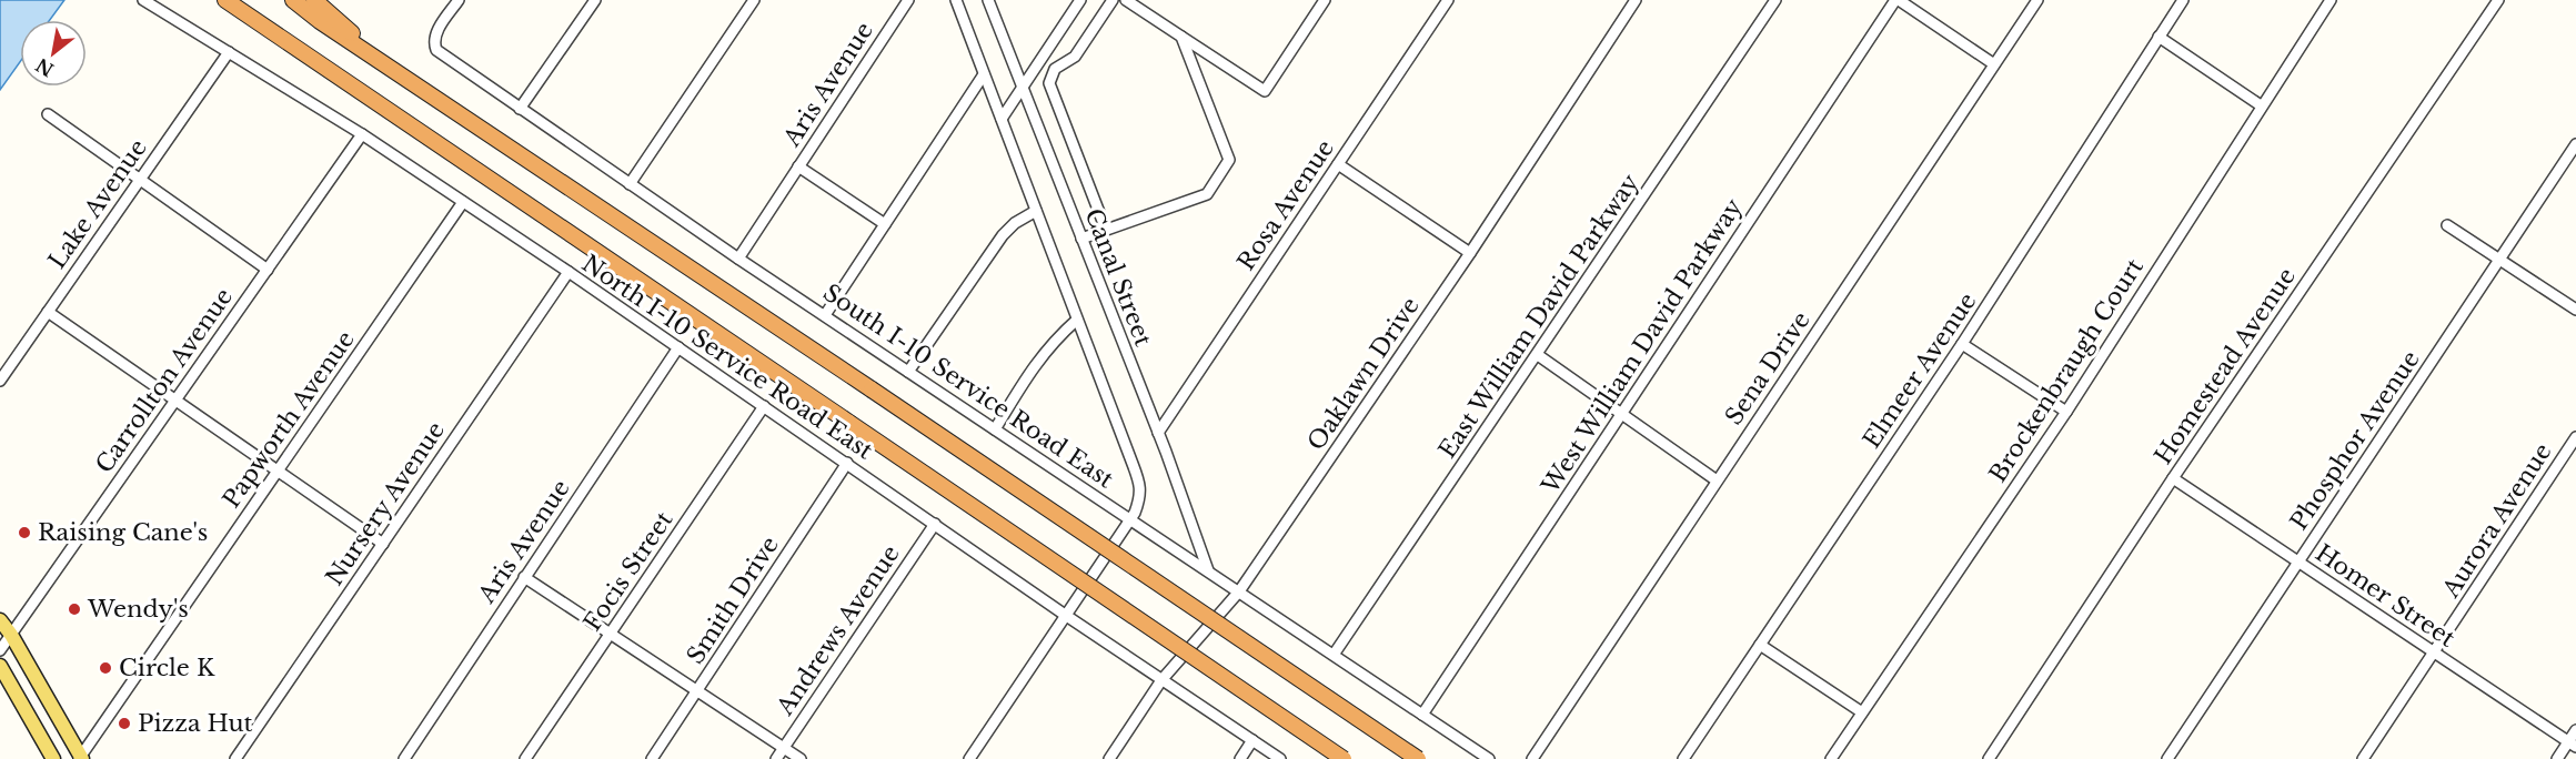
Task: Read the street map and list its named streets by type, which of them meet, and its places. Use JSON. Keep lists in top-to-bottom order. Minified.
{"streets":{"street":["Aris Avenue","Lake Avenue","Rosa Avenue","Canal Street","East William David Parkway","West William David Parkway","North I-10 Service Road East","Homestead Avenue","Sena Drive","Elmeer Avenue","Brockenbraugh Court","Oaklawn Drive","Carrollton Avenue","South I-10 Service Road East","Papworth Avenue","Phosphor Avenue","Nursery Avenue","Aurora Avenue","Focis Street","Homer Street","Smith Drive","Andrews Avenue"]},"crossings":[["Aris Avenue","North I-10 Service Road East"],["Aris Avenue","South I-10 Service Road East"],["Lake Avenue","North I-10 Service Road East"],["Rosa Avenue","Canal Street"],["Canal Street","South I-10 Service Road East"],["East William David Parkway","South I-10 Service Road East"],["West William David Parkway","South I-10 Service Road East"],["North I-10 Service Road East","Oaklawn Drive"],["North I-10 Service Road East","Carrollton Avenue"],["North I-10 Service Road East","Papworth Avenue"],["North I-10 Service Road East","Nursery Avenue"],["North I-10 Service Road East","Focis Street"],["North I-10 Service Road East","Smith Drive"],["North I-10 Service Road East","Andrews Avenue"],["Homestead Avenue","Homer Street"],["Oaklawn Drive","South I-10 Service Road East"],["Phosphor Avenue","Homer Street"],["Aurora Avenue","Homer Street"]],"places":["Raising Cane's","Wendy's","Circle K","Pizza Hut"],"north":"bottom left"}
